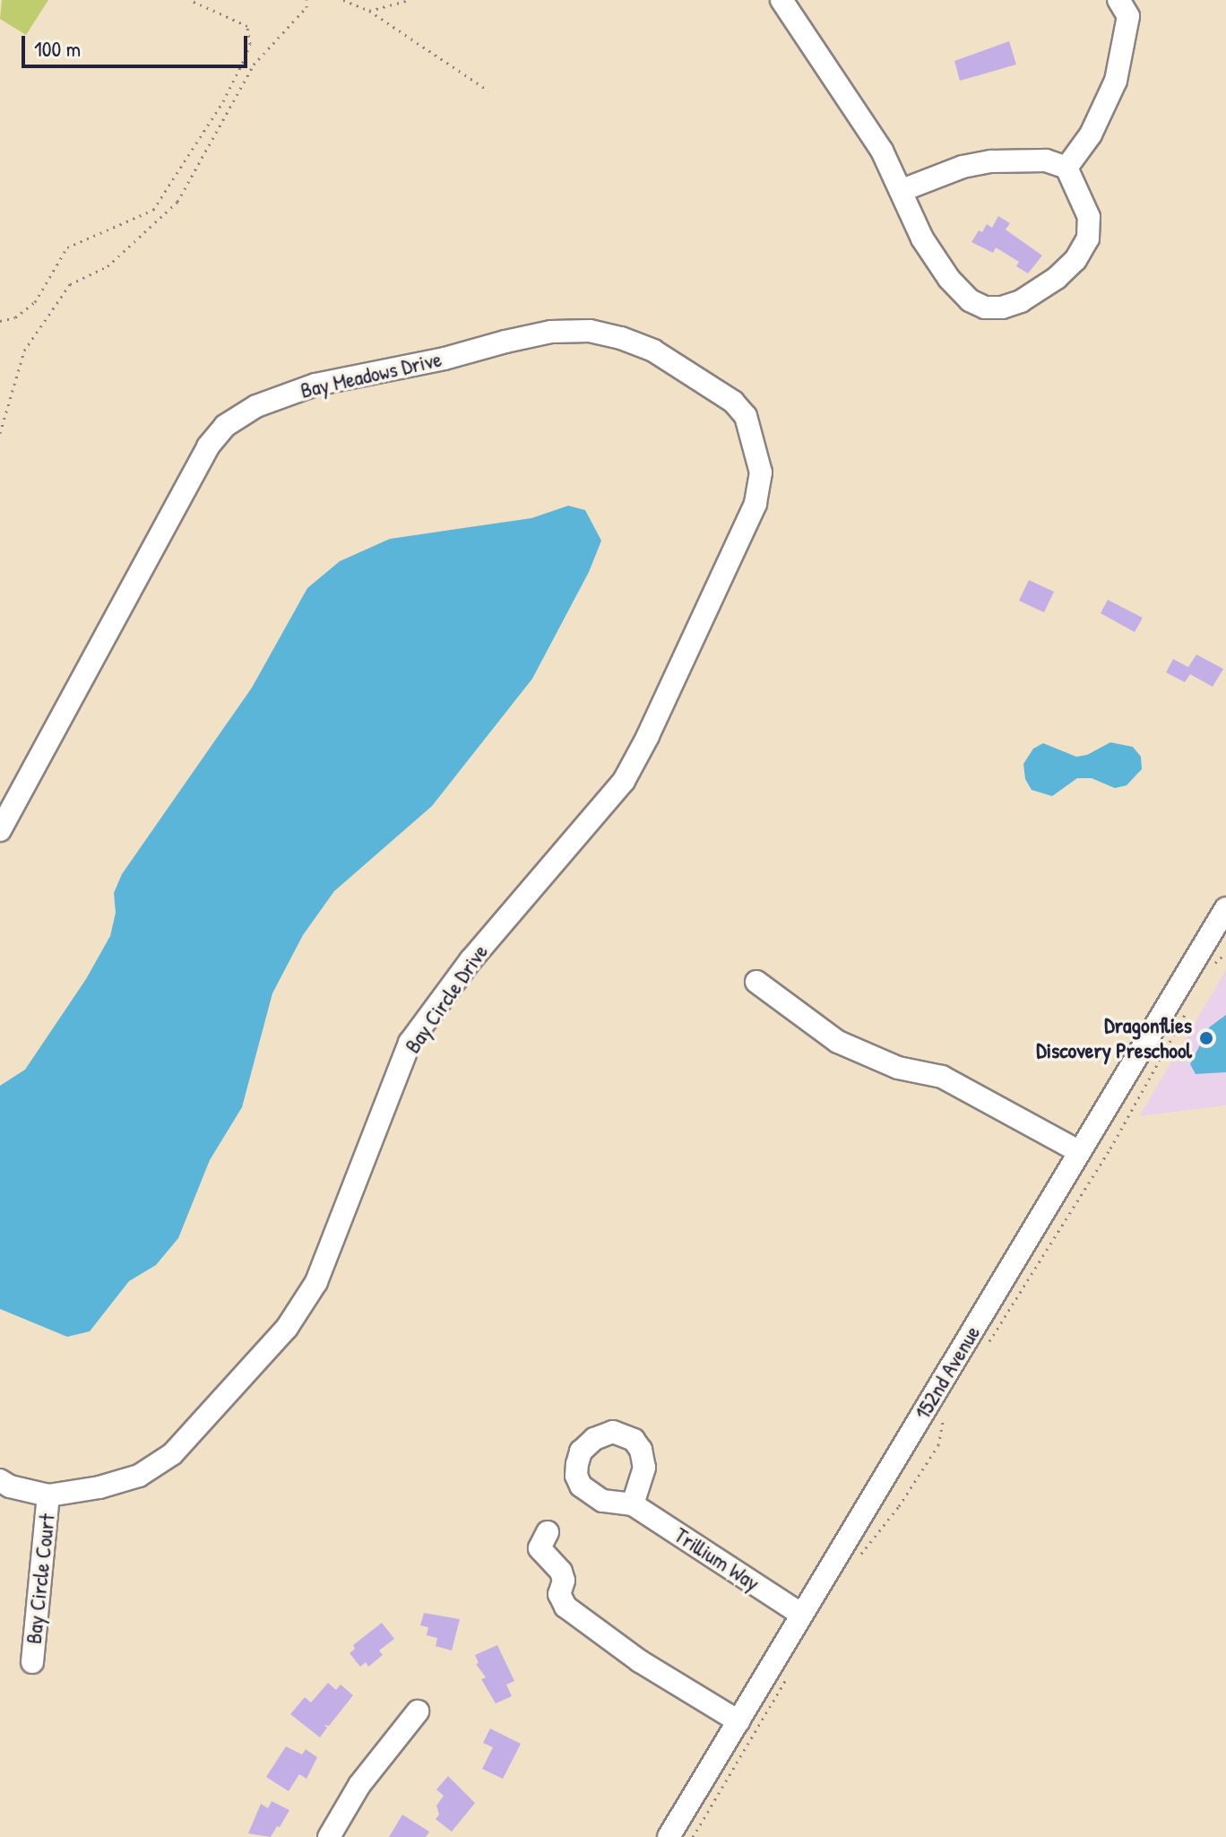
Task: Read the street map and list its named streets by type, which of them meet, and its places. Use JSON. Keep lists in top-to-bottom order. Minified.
{"streets":{"street":["Bay Meadows Drive","Bay Circle Drive","152nd Avenue","Trillium Way","Bay Circle Court"]},"crossings":[["Bay Meadows Drive","Bay Circle Drive"],["Bay Circle Drive","Bay Circle Court"],["152nd Avenue","Trillium Way"]],"places":["Dragonflies Discovery Preschool"],"scale_bar":"100 m"}
